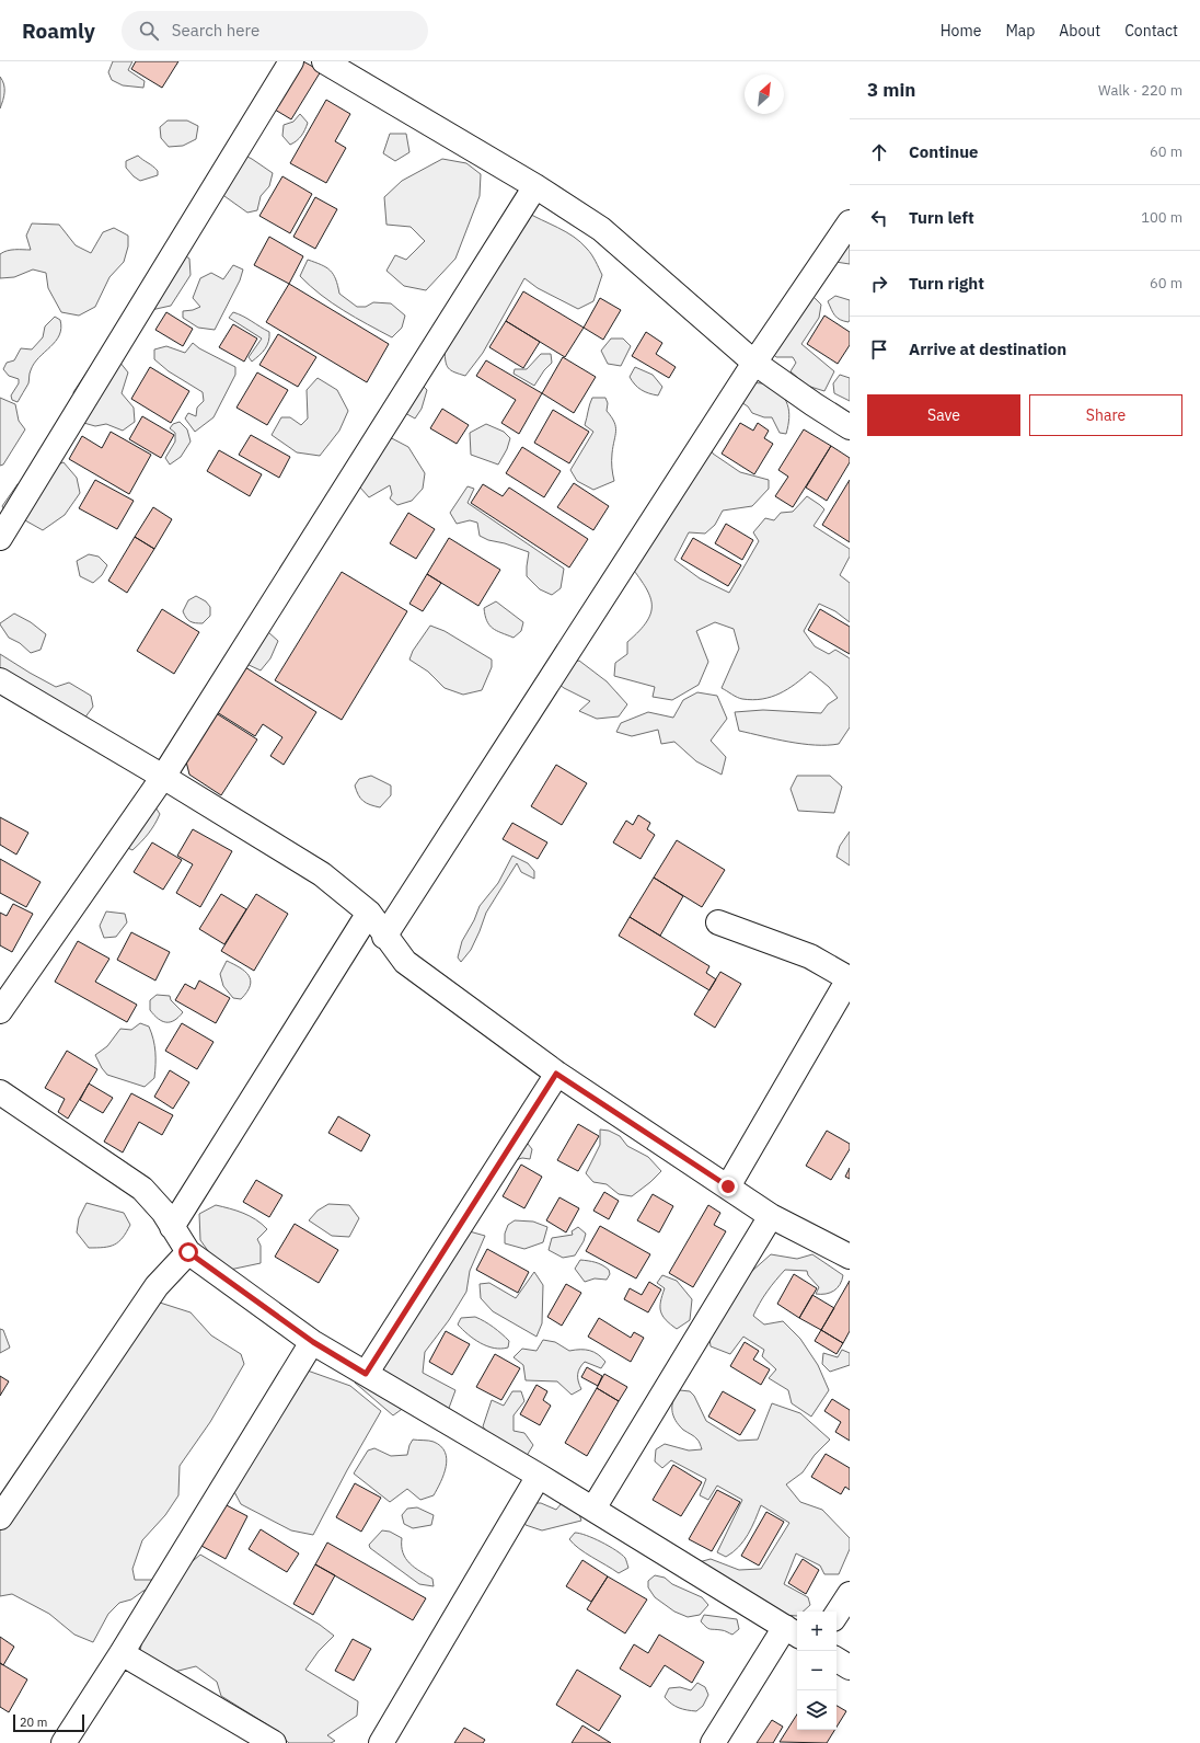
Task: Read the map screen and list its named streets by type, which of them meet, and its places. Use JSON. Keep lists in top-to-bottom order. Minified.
{"scale_bar":"20 m","north":"top right","page":{"header":"Roamly","search":"Search here","nav":["Home","Map","About","Contact"],"heading":["3 min","Walk · 220 m"],"list":[["Continue","60 m"],["Turn left","100 m"],["Turn right","60 m"],"Arrive at destination"],"buttons":["Save","Share"],"map_buttons":["+","−"],"scale":"20 m"}}
